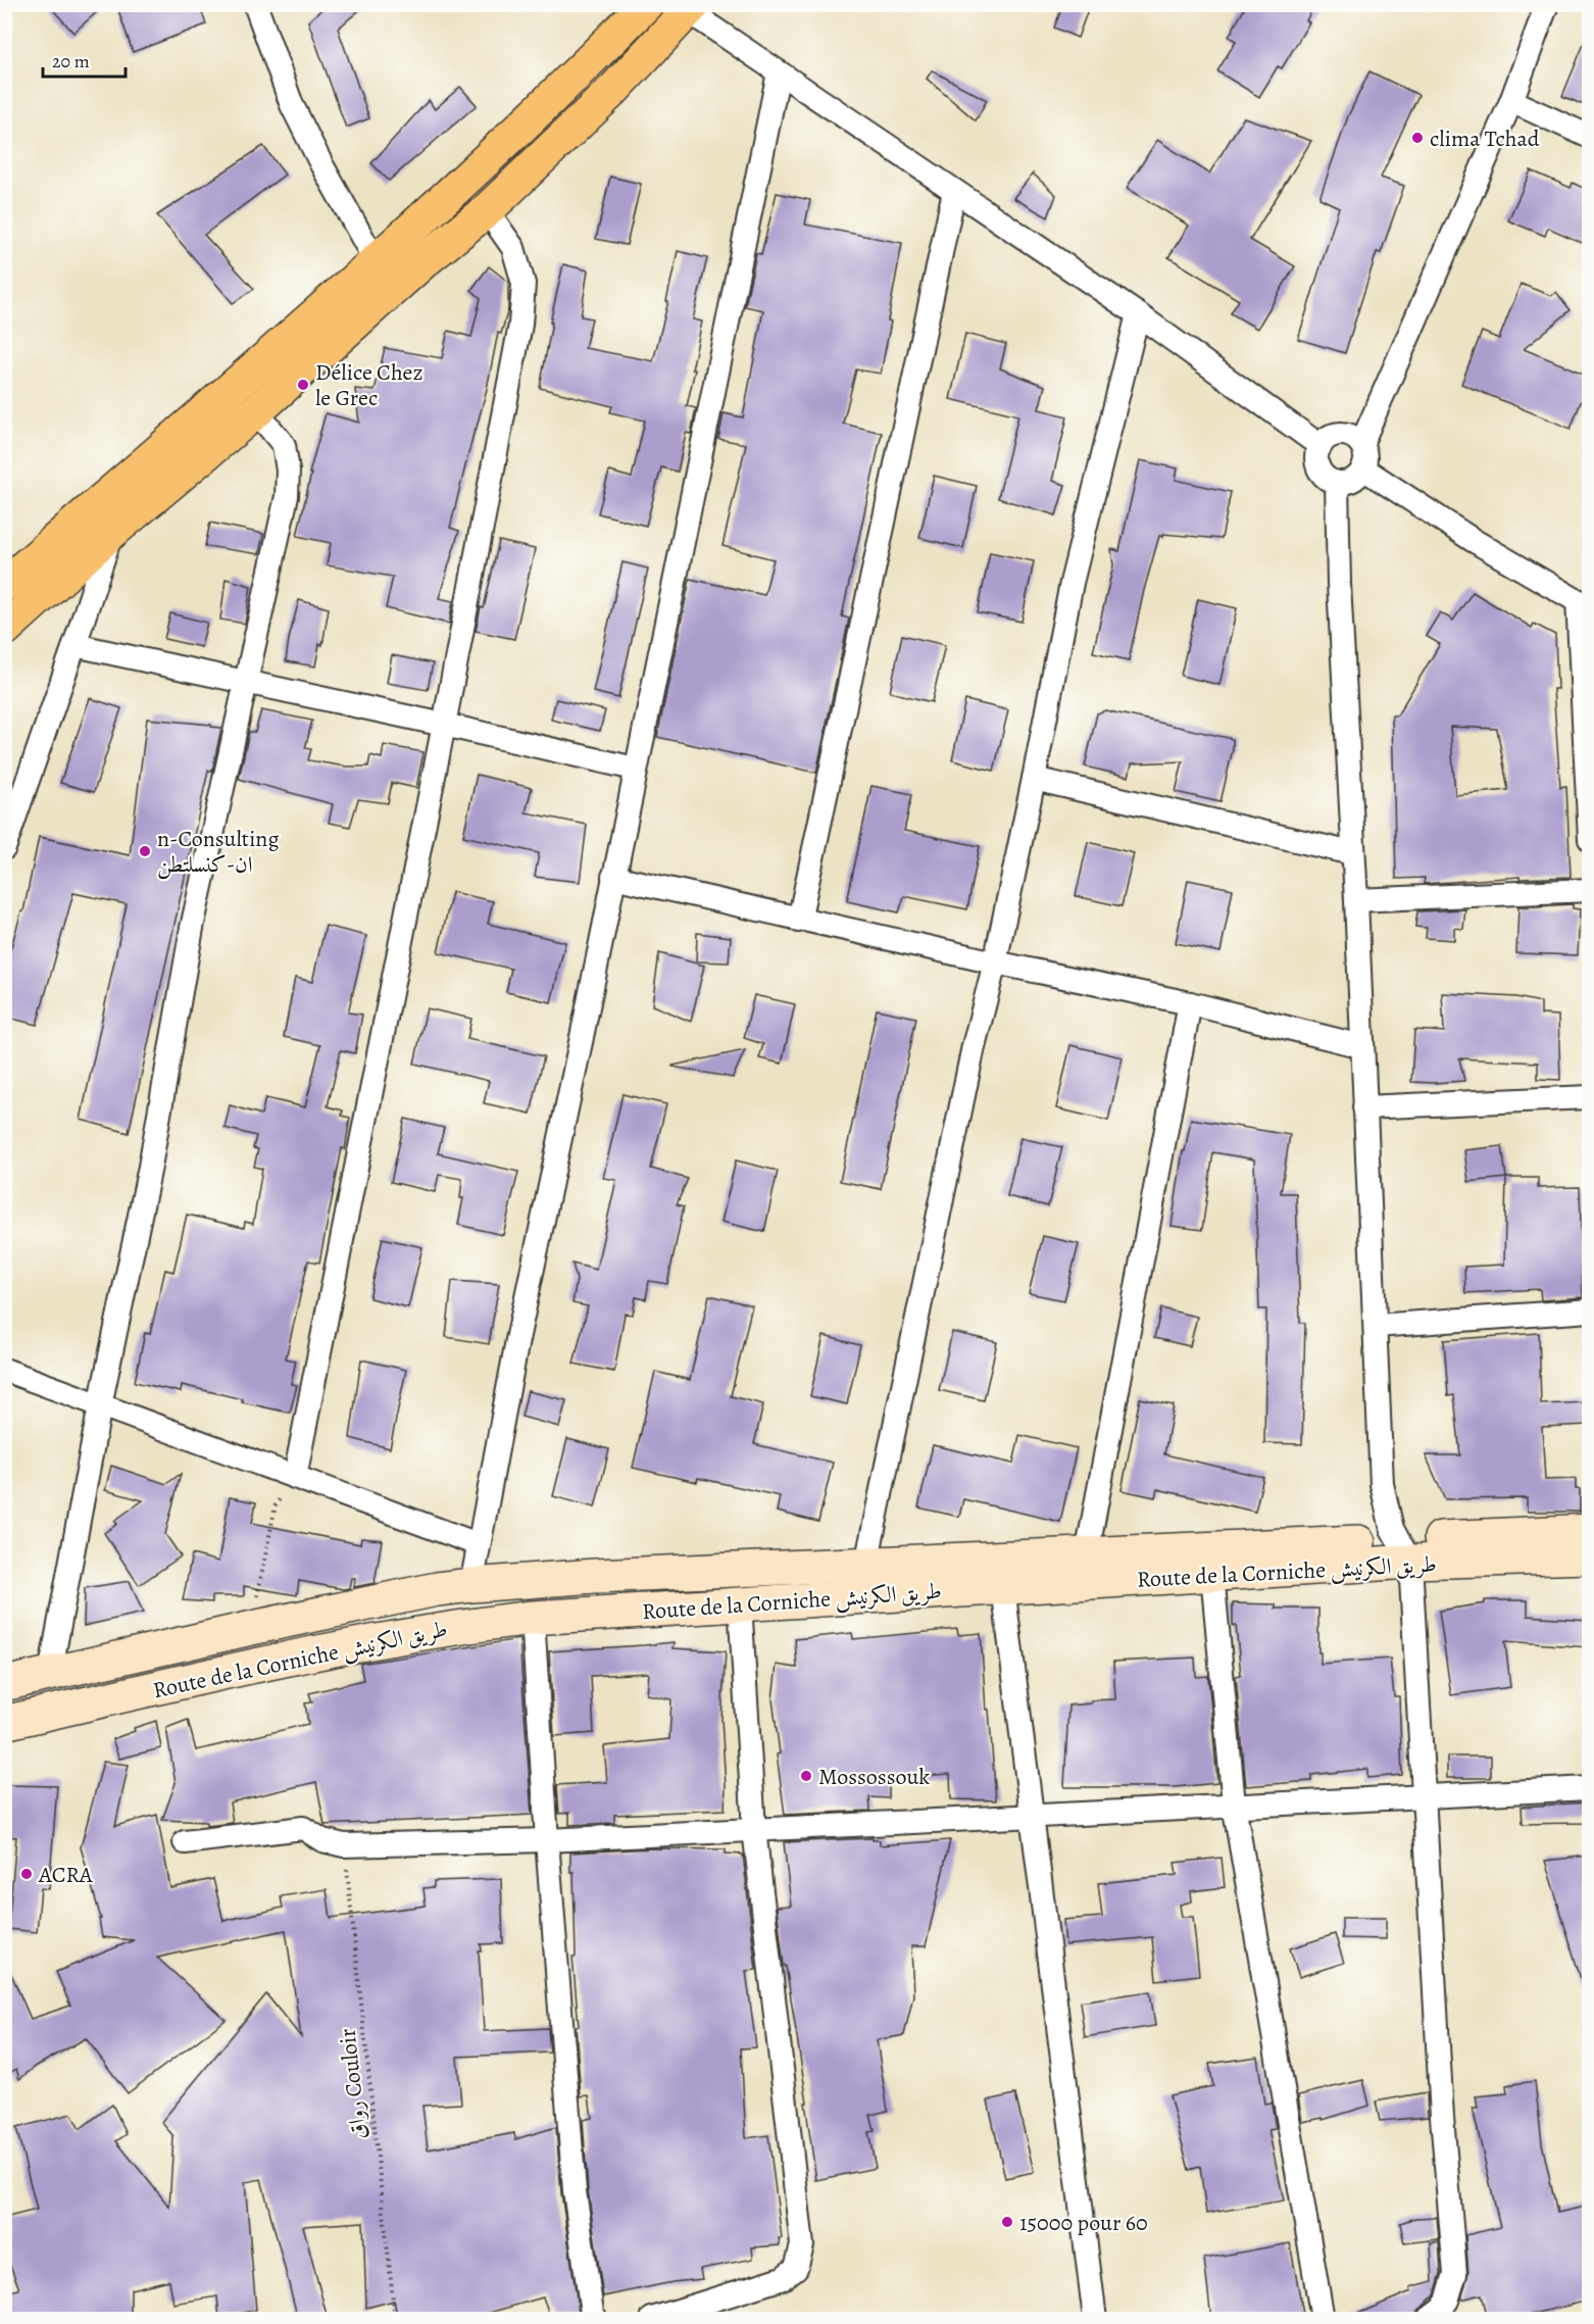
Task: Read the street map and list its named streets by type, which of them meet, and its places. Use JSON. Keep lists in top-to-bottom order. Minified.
{"streets":{"street":["Route de la Corniche طريق الكرنيش"],"path":["رواق Couloir"]},"places":["clima Tchad","Délice Chez le Grec","n-Consulting ان-كنسلتطن","Mossossouk","ACRA","15000 pour 60"],"scale_bar":"20 m"}
